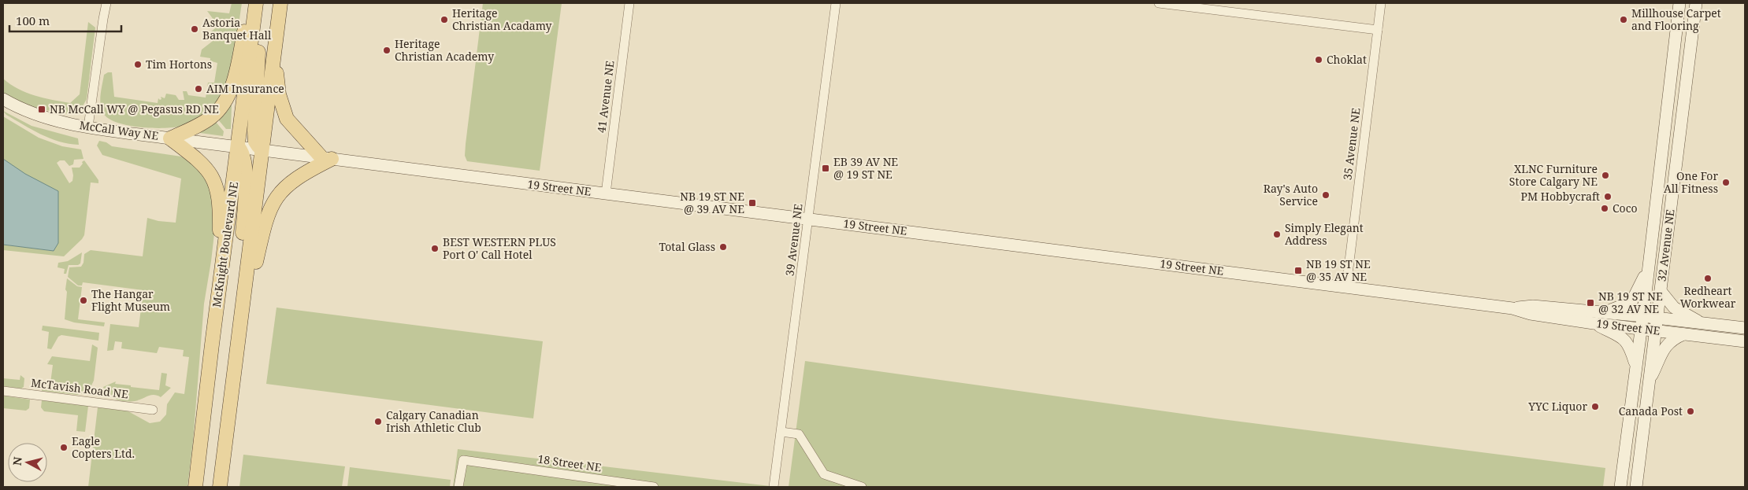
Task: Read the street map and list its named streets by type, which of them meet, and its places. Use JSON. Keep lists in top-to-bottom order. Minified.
{"streets":{"main road":["McKnight Boulevard NE"],"street":["41 Avenue NE","McCall Way NE","35 Avenue NE","19 Street NE","39 Avenue NE","32 Avenue NE","McTavish Road NE","18 Street NE"]},"crossings":[["41 Avenue NE","19 Street NE"],["McCall Way NE","19 Street NE"],["McCall Way NE","McKnight Boulevard NE"],["35 Avenue NE","19 Street NE"],["19 Street NE","39 Avenue NE"],["19 Street NE","McKnight Boulevard NE"],["19 Street NE","32 Avenue NE"]],"places":{"other":["Heritage Christian Acadamy","Millhouse Carpet and Flooring","Astoria Banquet Hall","Heritage Christian Academy","Choklat","Tim Hortons","AIM Insurance","XLNC Furniture Store Calgary NE","One For All Fitness","Ray's Auto Service","PM Hobbycraft","Coco","Simply Elegant Address","Total Glass","BEST WESTERN PLUS Port O' Call Hotel","Redheart Workwear","The Hangar Flight Museum","YYC Liquor","Canada Post","Calgary Canadian Irish Athletic Club","Eagle Copters Ltd."],"transit":["NB McCall WY @ Pegasus RD NE","EB 39 AV NE @ 19 ST NE","NB 19 ST NE @ 39 AV NE","NB 19 ST NE @ 35 AV NE","NB 19 ST NE @ 32 AV NE"]},"scale_bar":"100 m","north":"left"}
